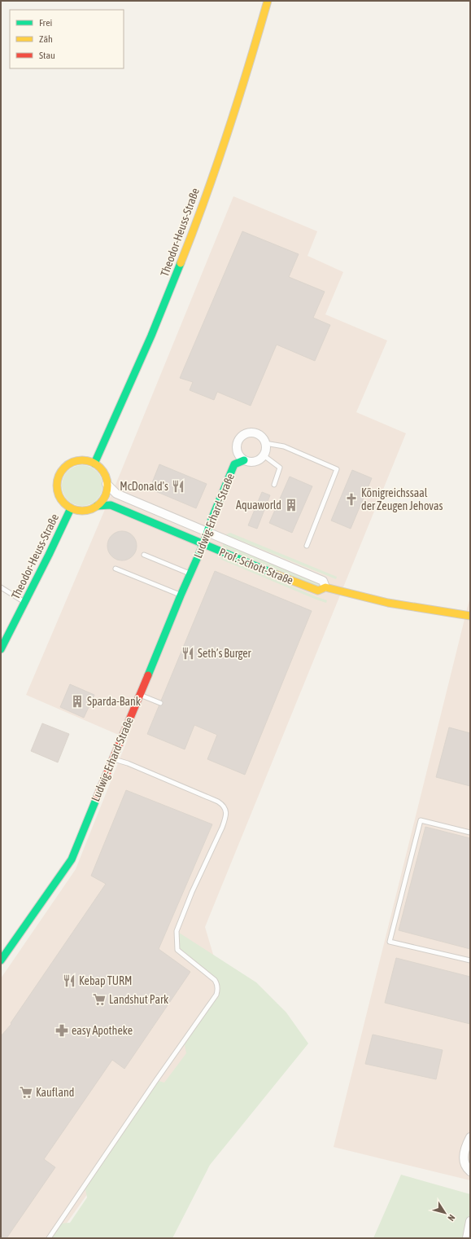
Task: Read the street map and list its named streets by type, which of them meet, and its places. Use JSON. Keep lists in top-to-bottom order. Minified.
{"streets":{"street":["Theodor-Heuss-Straße","Ludwig-Erhard-Straße","Prof.-Schott-Straße"]},"crossings":[["Theodor-Heuss-Straße","Prof.-Schott-Straße"],["Ludwig-Erhard-Straße","Prof.-Schott-Straße"]],"places":{"restaurant":["McDonald's","Seth’s Burger","Kebap TURM"],"church":["Königreichssaal der Zeugen Jehovas"],"building":["Aquaworld","Sparda-Bank"],"supermarket":["Landshut Park","Kaufland"],"pharmacy":["easy Apotheke"]},"legend":["Frei","Zäh","Stau"],"north":"bottom right"}
